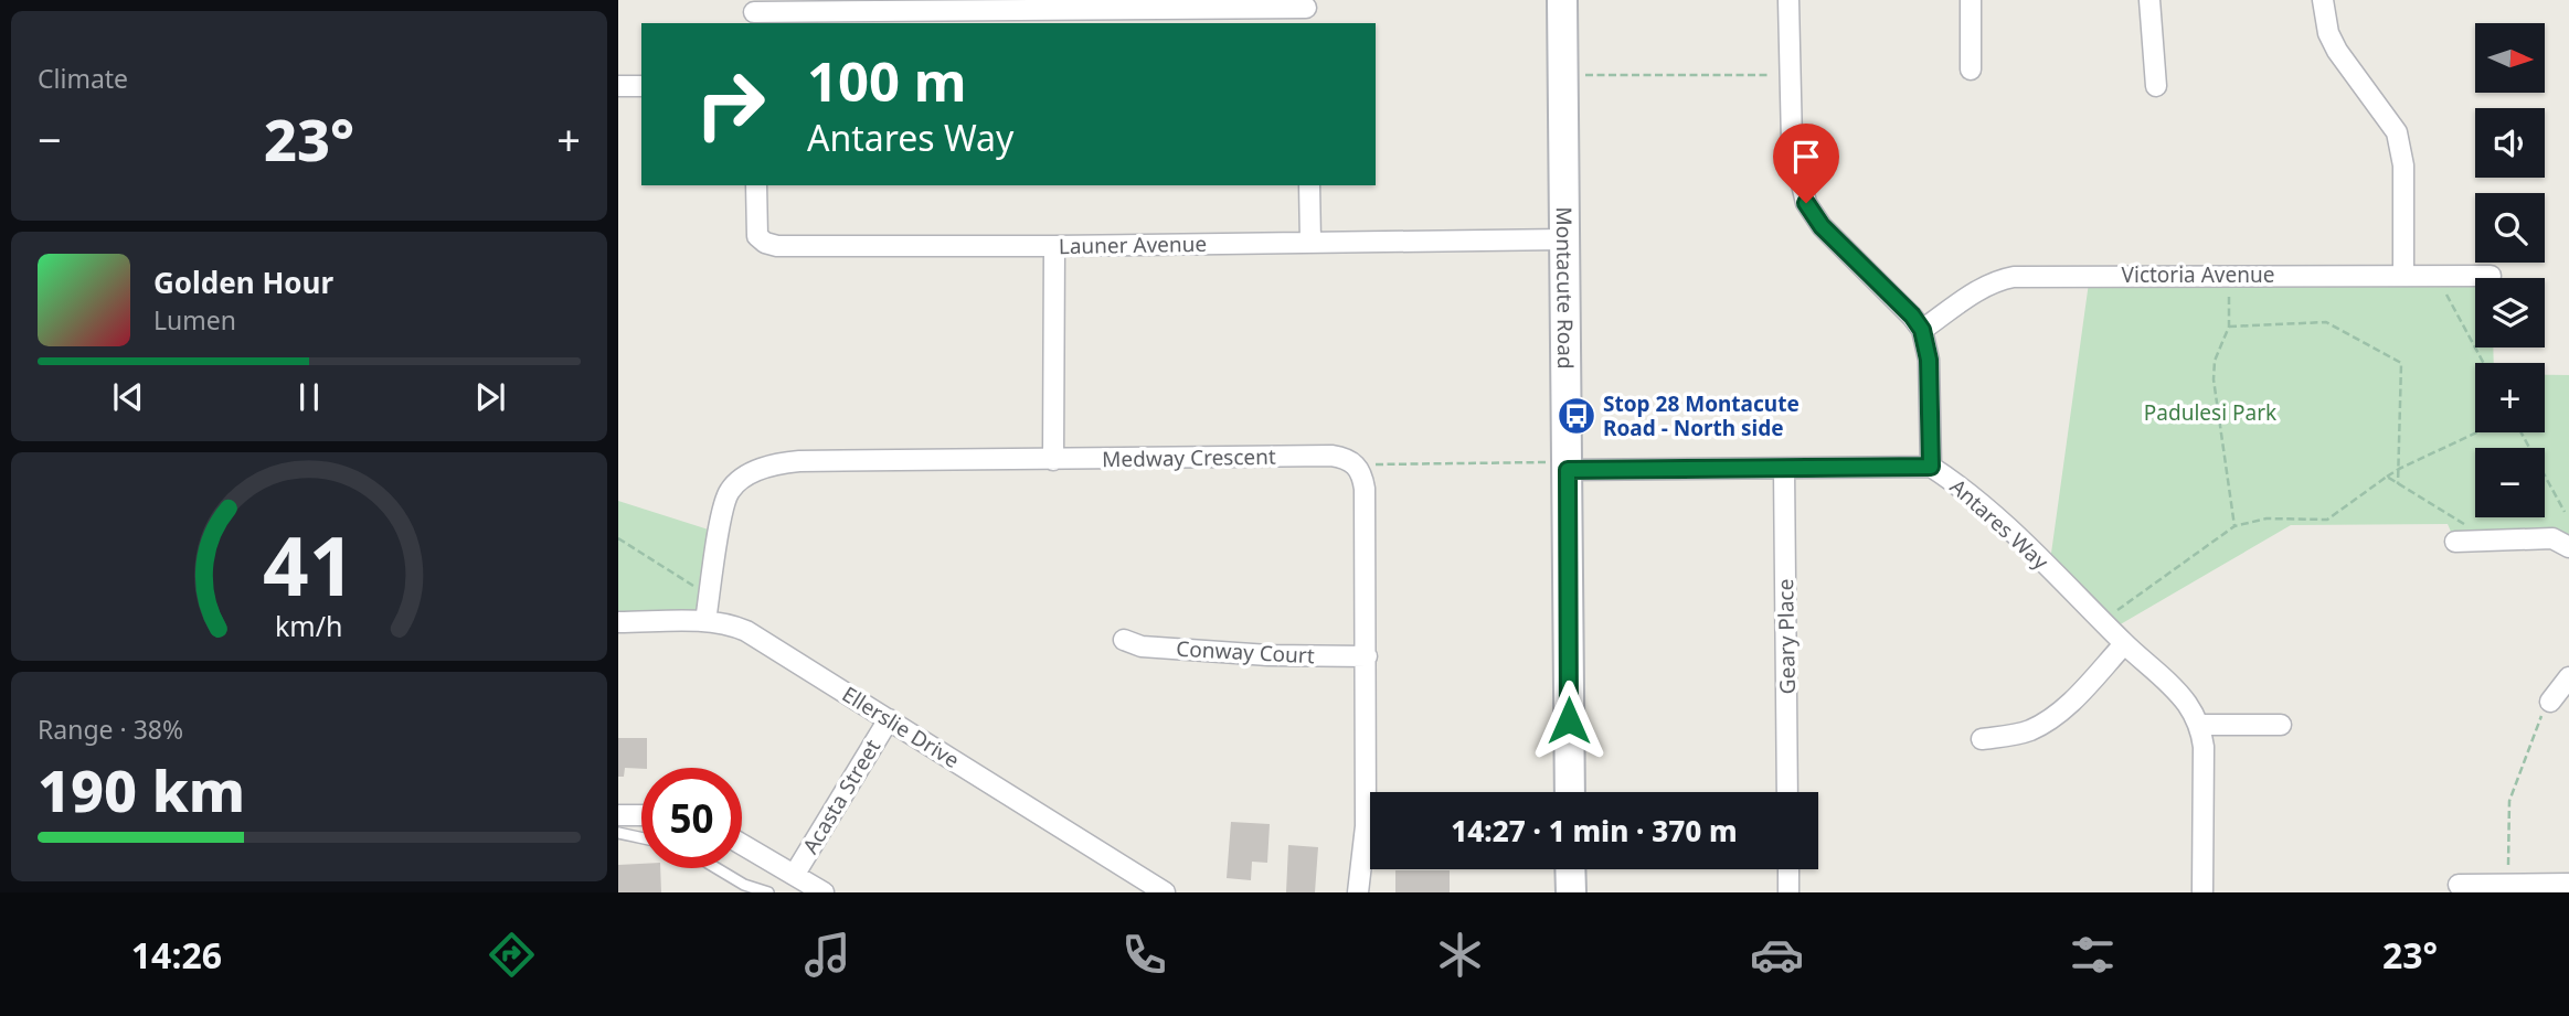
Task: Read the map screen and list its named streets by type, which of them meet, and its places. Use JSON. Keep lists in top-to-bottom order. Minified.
{"streets":{"main road":["Montacute Road"],"street":["Launer Avenue","Victoria Avenue","Medway Crescent","Antares Way","Geary Place","Conway Court","Ellerslie Drive","Acasta Street"]},"crossings":[["Launer Avenue","Montacute Road"],["Montacute Road","Antares Way"],["Medway Crescent","Ellerslie Drive"],["Antares Way","Geary Place"],["Ellerslie Drive","Acasta Street"]],"parks":["Padulesi Park"],"places":{"bus stop":["Stop 28 Montacute Road - North side"]},"north":"right","page":{"tile":["Climate",["Range · 38%","190 km"]],"map_buttons":["+","−"],"turn":["100 m","Antares Way"],"heat":["−","23°","+"],"song":["Golden Hour","Lumen"],"limit":"50","trip":"14:27 · 1 min · 370 m","tabs":["14:26","23°"],"gauge":["41","km/h"]}}
